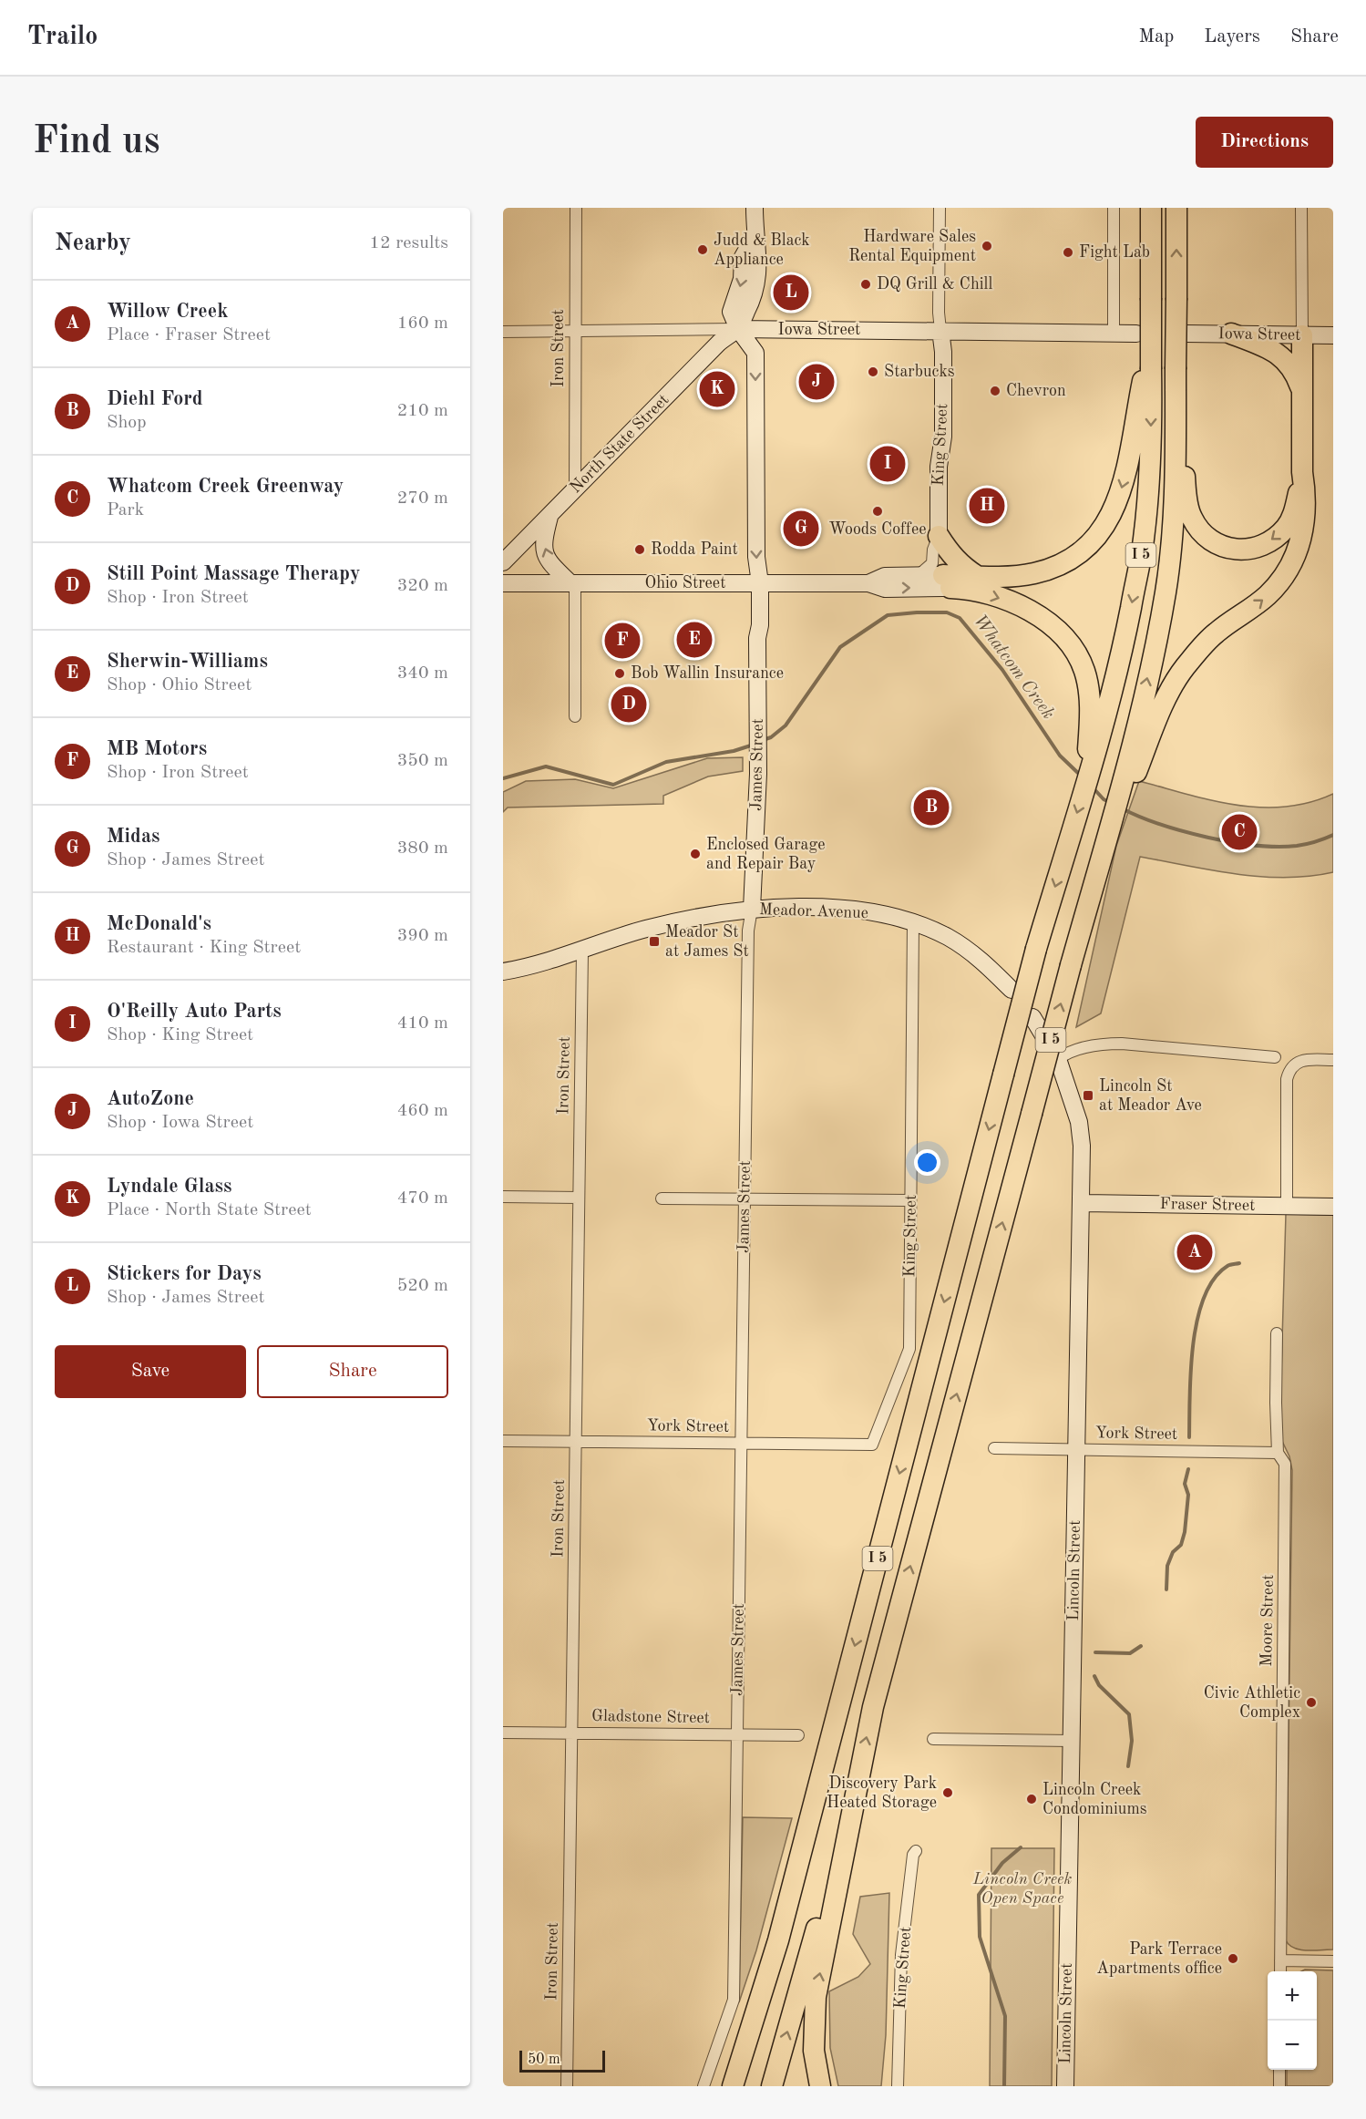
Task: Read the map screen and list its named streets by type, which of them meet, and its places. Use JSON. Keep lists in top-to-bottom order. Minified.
{"streets":{"highway":["I 5"],"street":["Iowa Street","Iron Street","North State Street","King Street","Ohio Street","James Street","Meador Avenue","Fraser Street","York Street","Lincoln Street","Moore Street","Gladstone Street"]},"crossings":[["Iowa Street","Iron Street"],["Iowa Street","North State Street"],["Iowa Street","King Street"],["Iowa Street","I 5"],["Iowa Street","James Street"],["Iron Street","North State Street"],["Iron Street","Meador Avenue"],["Iron Street","York Street"],["Iron Street","Gladstone Street"],["North State Street","James Street"],["King Street","Ohio Street"],["King Street","Meador Avenue"],["King Street","York Street"],["Ohio Street","James Street"],["James Street","Meador Avenue"],["James Street","York Street"],["James Street","Gladstone Street"],["Fraser Street","Lincoln Street"],["York Street","Lincoln Street"],["York Street","Moore Street"]],"water":["Whatcom Creek"],"parks":["Lincoln Creek Open Space"],"places":{"other":["Hardware Sales Rental Equipment","Judd & Black Appliance","Fight Lab","DQ Grill & Chill","Starbucks","Chevron","Woods Coffee","Rodda Paint","Bob Wallin Insurance","Enclosed Garage and Repair Bay","Civic Athletic Complex","Discovery Park Heated Storage","Lincoln Creek Condominiums","Park Terrace Apartments office"],"transit":["Meador St at James St","Lincoln St at Meador Ave"]},"scale_bar":"50 m","page":{"header":"Trailo","nav":["Map","Layers","Share"],"buttons":["Directions",["Save","Share"]],"title":"Find us","heading":["Nearby","12 results"],"pins":["L","J","K","I","H","G","E","F","D","B","C","A"],"list":[{"mark":"A","name":"Willow Creek","note":"Place · Fraser Street","value":"160 m"},{"mark":"B","name":"Diehl Ford","note":"Shop","value":"210 m"},{"mark":"C","name":"Whatcom Creek Greenway","note":"Park","value":"270 m"},{"mark":"D","name":"Still Point Massage Therapy","note":"Shop · Iron Street","value":"320 m"},{"mark":"E","name":"Sherwin-Williams","note":"Shop · Ohio Street","value":"340 m"},{"mark":"F","name":"MB Motors","note":"Shop · Iron Street","value":"350 m"},{"mark":"G","name":"Midas","note":"Shop · James Street","value":"380 m"},{"mark":"H","name":"McDonald's","note":"Restaurant · King Street","value":"390 m"},{"mark":"I","name":"O'Reilly Auto Parts","note":"Shop · King Street","value":"410 m"},{"mark":"J","name":"AutoZone","note":"Shop · Iowa Street","value":"460 m"},{"mark":"K","name":"Lyndale Glass","note":"Place · North State Street","value":"470 m"},{"mark":"L","name":"Stickers for Days","note":"Shop · James Street","value":"520 m"}],"map_buttons":["+","−"],"scale":"50 m"}}
